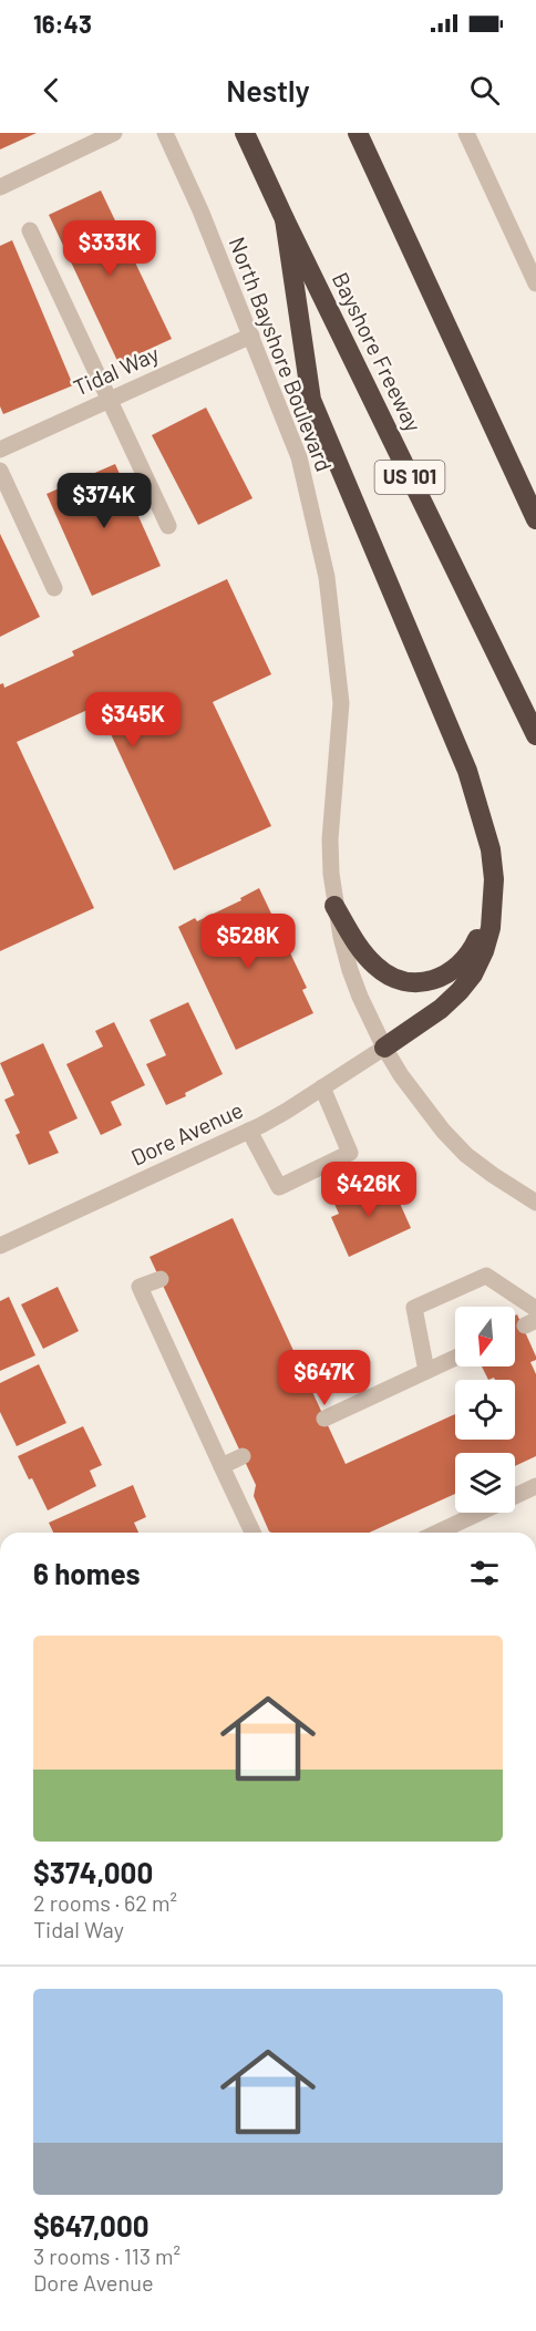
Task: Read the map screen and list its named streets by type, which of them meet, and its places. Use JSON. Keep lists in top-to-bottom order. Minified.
{"streets":{"highway":["Bayshore Freeway","US 101"],"street":["North Bayshore Boulevard","Tidal Way","Dore Avenue"]},"crossings":[["North Bayshore Boulevard","Tidal Way"],["North Bayshore Boulevard","Dore Avenue"]],"north":"bottom","page":{"status":"16:43","header":"Nestly","price":["$333K","$374K","$345K","$528K","$426K","$647K"],"heading":"6 homes","list":[{"name":"$374,000","note":"2 rooms · 62 m² · Tidal Way"},{"name":"$647,000","note":"3 rooms · 113 m² · Dore Avenue"}]}}
